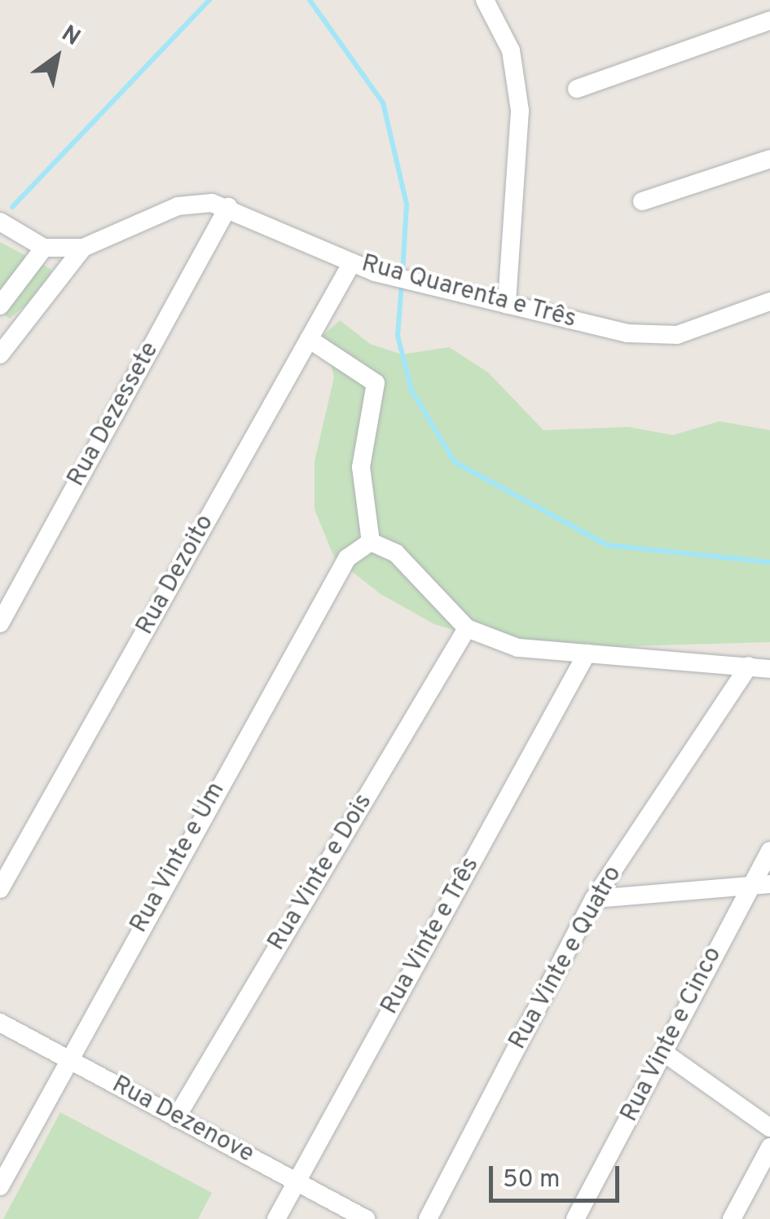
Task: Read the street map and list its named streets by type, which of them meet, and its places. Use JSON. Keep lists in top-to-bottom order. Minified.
{"streets":{"street":["Rua Quarenta e Três","Rua Dezessete","Rua Dezoito","Rua Vinte e Um","Rua Vinte e Dois","Rua Vinte e Três","Rua Vinte e Quatro","Rua Vinte e Cinco","Rua Dezenove"]},"crossings":[["Rua Quarenta e Três","Rua Dezessete"],["Rua Quarenta e Três","Rua Dezoito"],["Rua Vinte e Um","Rua Dezenove"],["Rua Vinte e Dois","Rua Dezenove"],["Rua Vinte e Três","Rua Dezenove"]],"scale_bar":"50 m","north":"top right"}
